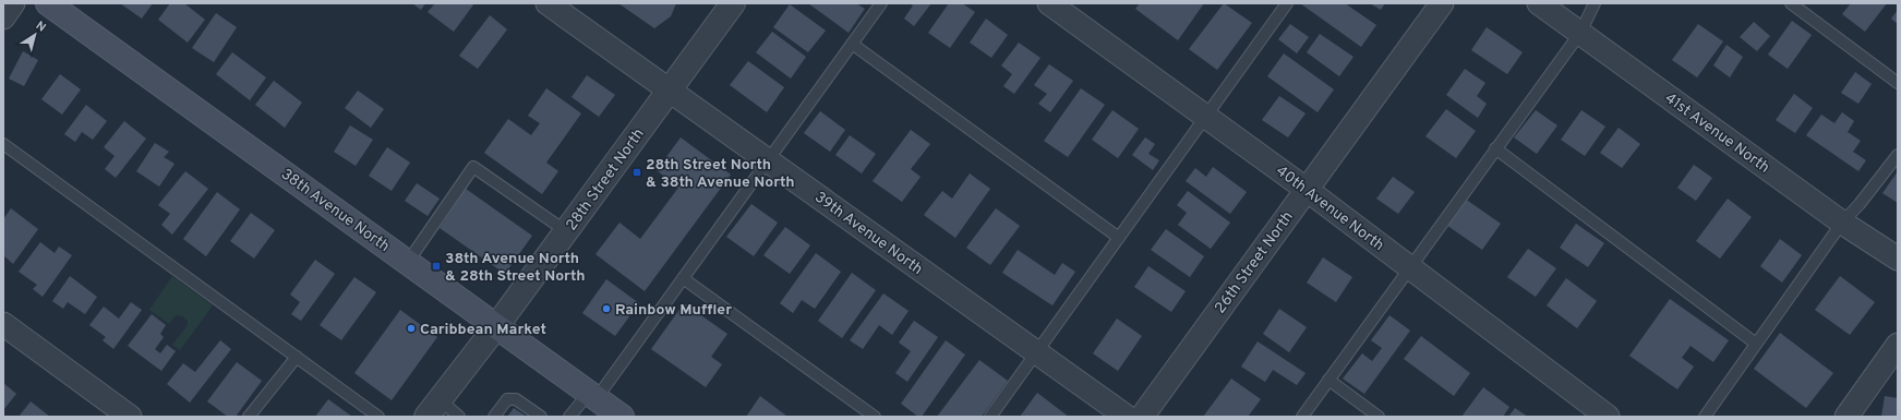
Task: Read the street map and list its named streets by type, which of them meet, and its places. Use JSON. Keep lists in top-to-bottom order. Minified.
{"streets":{"main road":["38th Avenue North"],"street":["41st Avenue North","28th Street North","40th Avenue North","39th Avenue North","26th Street North"]},"crossings":[["28th Street North","38th Avenue North"],["28th Street North","39th Avenue North"],["40th Avenue North","26th Street North"]],"places":{"transit":["28th Street North & 38th Avenue North","38th Avenue North & 28th Street North"],"other":["Rainbow Muffler","Caribbean Market"]},"north":"top right"}
